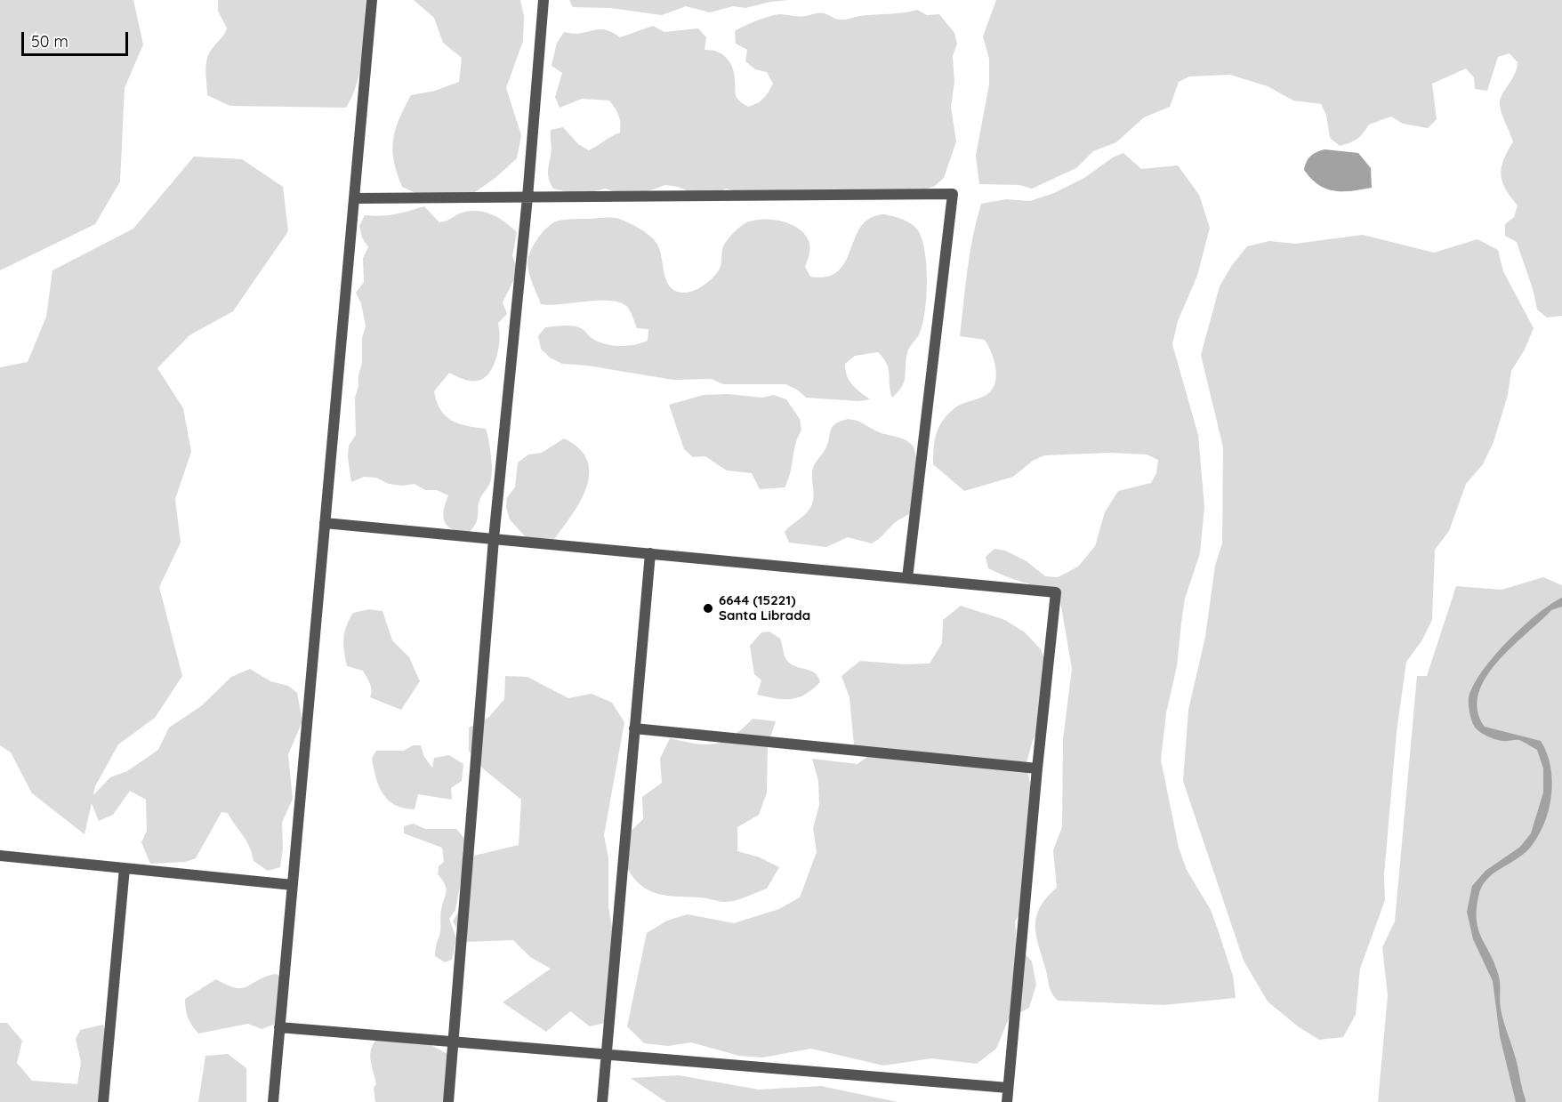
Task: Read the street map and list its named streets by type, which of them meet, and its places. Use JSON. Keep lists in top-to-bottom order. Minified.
{"places":["6644 (15221) Santa Librada"],"scale_bar":"50 m"}
